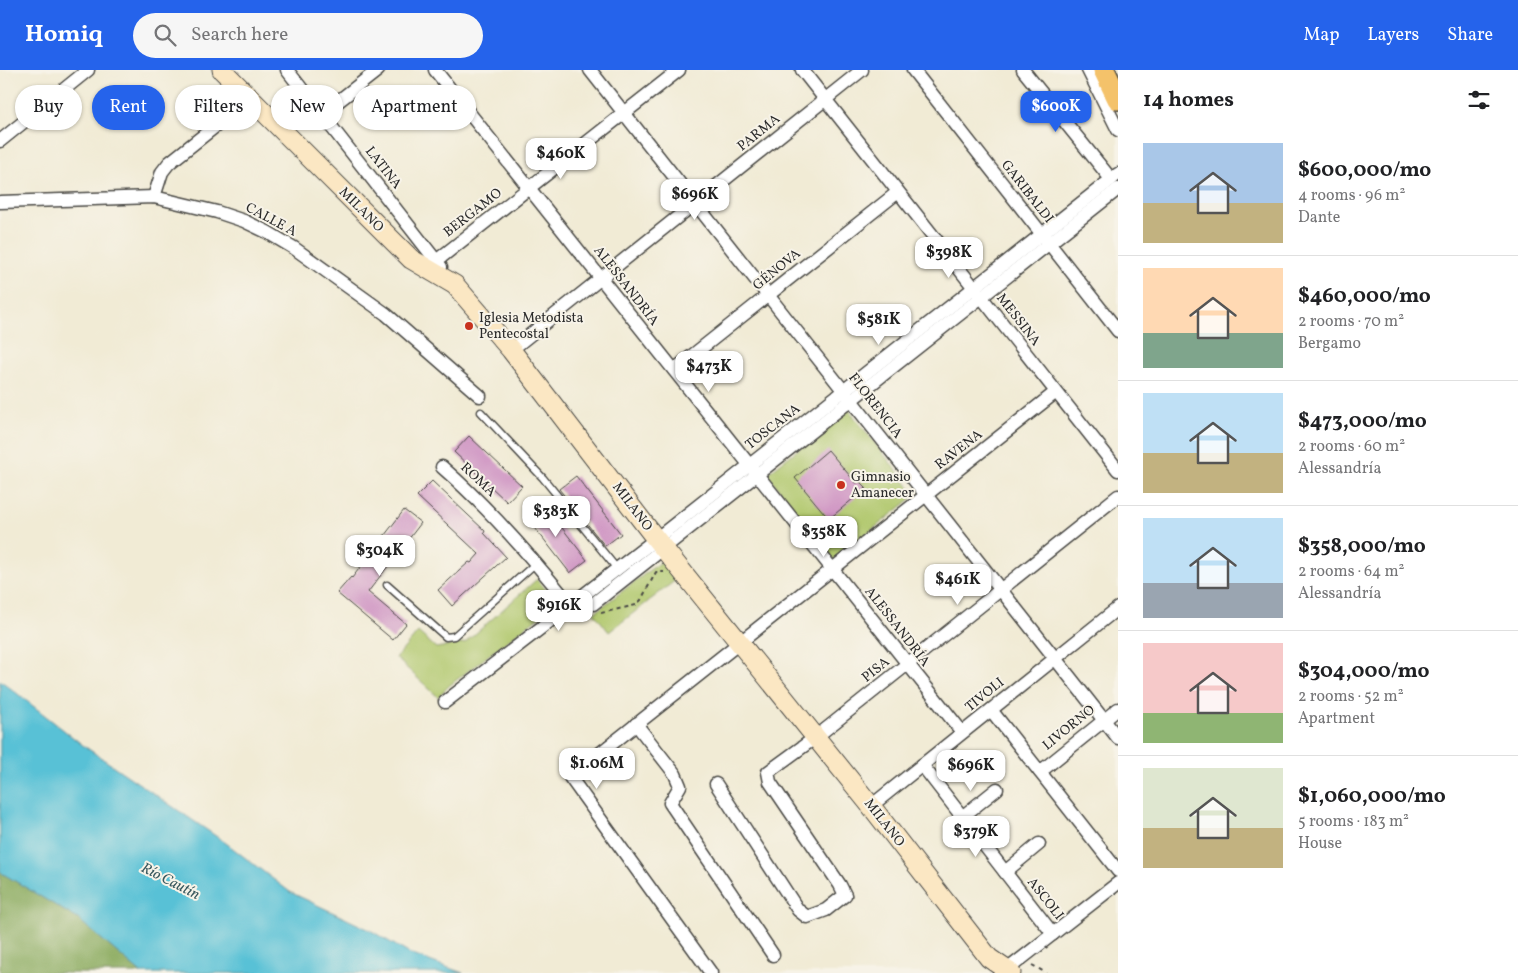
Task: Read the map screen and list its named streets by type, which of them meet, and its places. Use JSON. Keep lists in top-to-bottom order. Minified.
{"streets":{"street":["PARMA","LATINA","GARIBALDI","MILANO","BERGAMO","CALLE A","GÉNOVA","ALESSANDRÍA","MESSINA","FLORENCIA","TOSCANA","RAVENA","ROMA","PISA","TIVOLI","LIVORNO","ASCOLI"]},"crossings":[["PARMA","MILANO"],["PARMA","ALESSANDRÍA"],["PARMA","MESSINA"],["PARMA","FLORENCIA"],["LATINA","MILANO"],["LATINA","BERGAMO"],["GARIBALDI","TOSCANA"],["MILANO","BERGAMO"],["MILANO","TOSCANA"],["MILANO","RAVENA"],["MILANO","PISA"],["MILANO","TIVOLI"],["BERGAMO","ALESSANDRÍA"],["BERGAMO","FLORENCIA"],["GÉNOVA","ALESSANDRÍA"],["GÉNOVA","MESSINA"],["GÉNOVA","FLORENCIA"],["ALESSANDRÍA","TOSCANA"],["ALESSANDRÍA","RAVENA"],["ALESSANDRÍA","PISA"],["ALESSANDRÍA","TIVOLI"],["MESSINA","TOSCANA"],["MESSINA","RAVENA"],["FLORENCIA","TOSCANA"],["FLORENCIA","RAVENA"],["FLORENCIA","PISA"],["FLORENCIA","TIVOLI"],["FLORENCIA","LIVORNO"],["TOSCANA","ROMA"],["TIVOLI","ASCOLI"]],"water":["Río Cautín"],"places":["Iglesia Metodista Pentecostal","Gimnasio Amanecer"],"page":{"header":"Homiq","search":"Search here","nav":["Map","Layers","Share"],"heading":"14 homes","chip":["Buy","Rent","Filters","New","Apartment"],"price":["$600K","$460K","$696K","$398K","$581K","$473K","$383K","$358K","$304K","$461K","$916K","$1.06M","$696K","$379K"],"list":[{"name":"$600,000/mo","note":"4 rooms · 96 m² · Dante"},{"name":"$460,000/mo","note":"2 rooms · 70 m² · Bergamo"},{"name":"$473,000/mo","note":"2 rooms · 60 m² · Alessandría"},{"name":"$358,000/mo","note":"2 rooms · 64 m² · Alessandría"},{"name":"$304,000/mo","note":"2 rooms · 52 m² · Apartment"},{"name":"$1,060,000/mo","note":"5 rooms · 183 m² · House"}]}}
